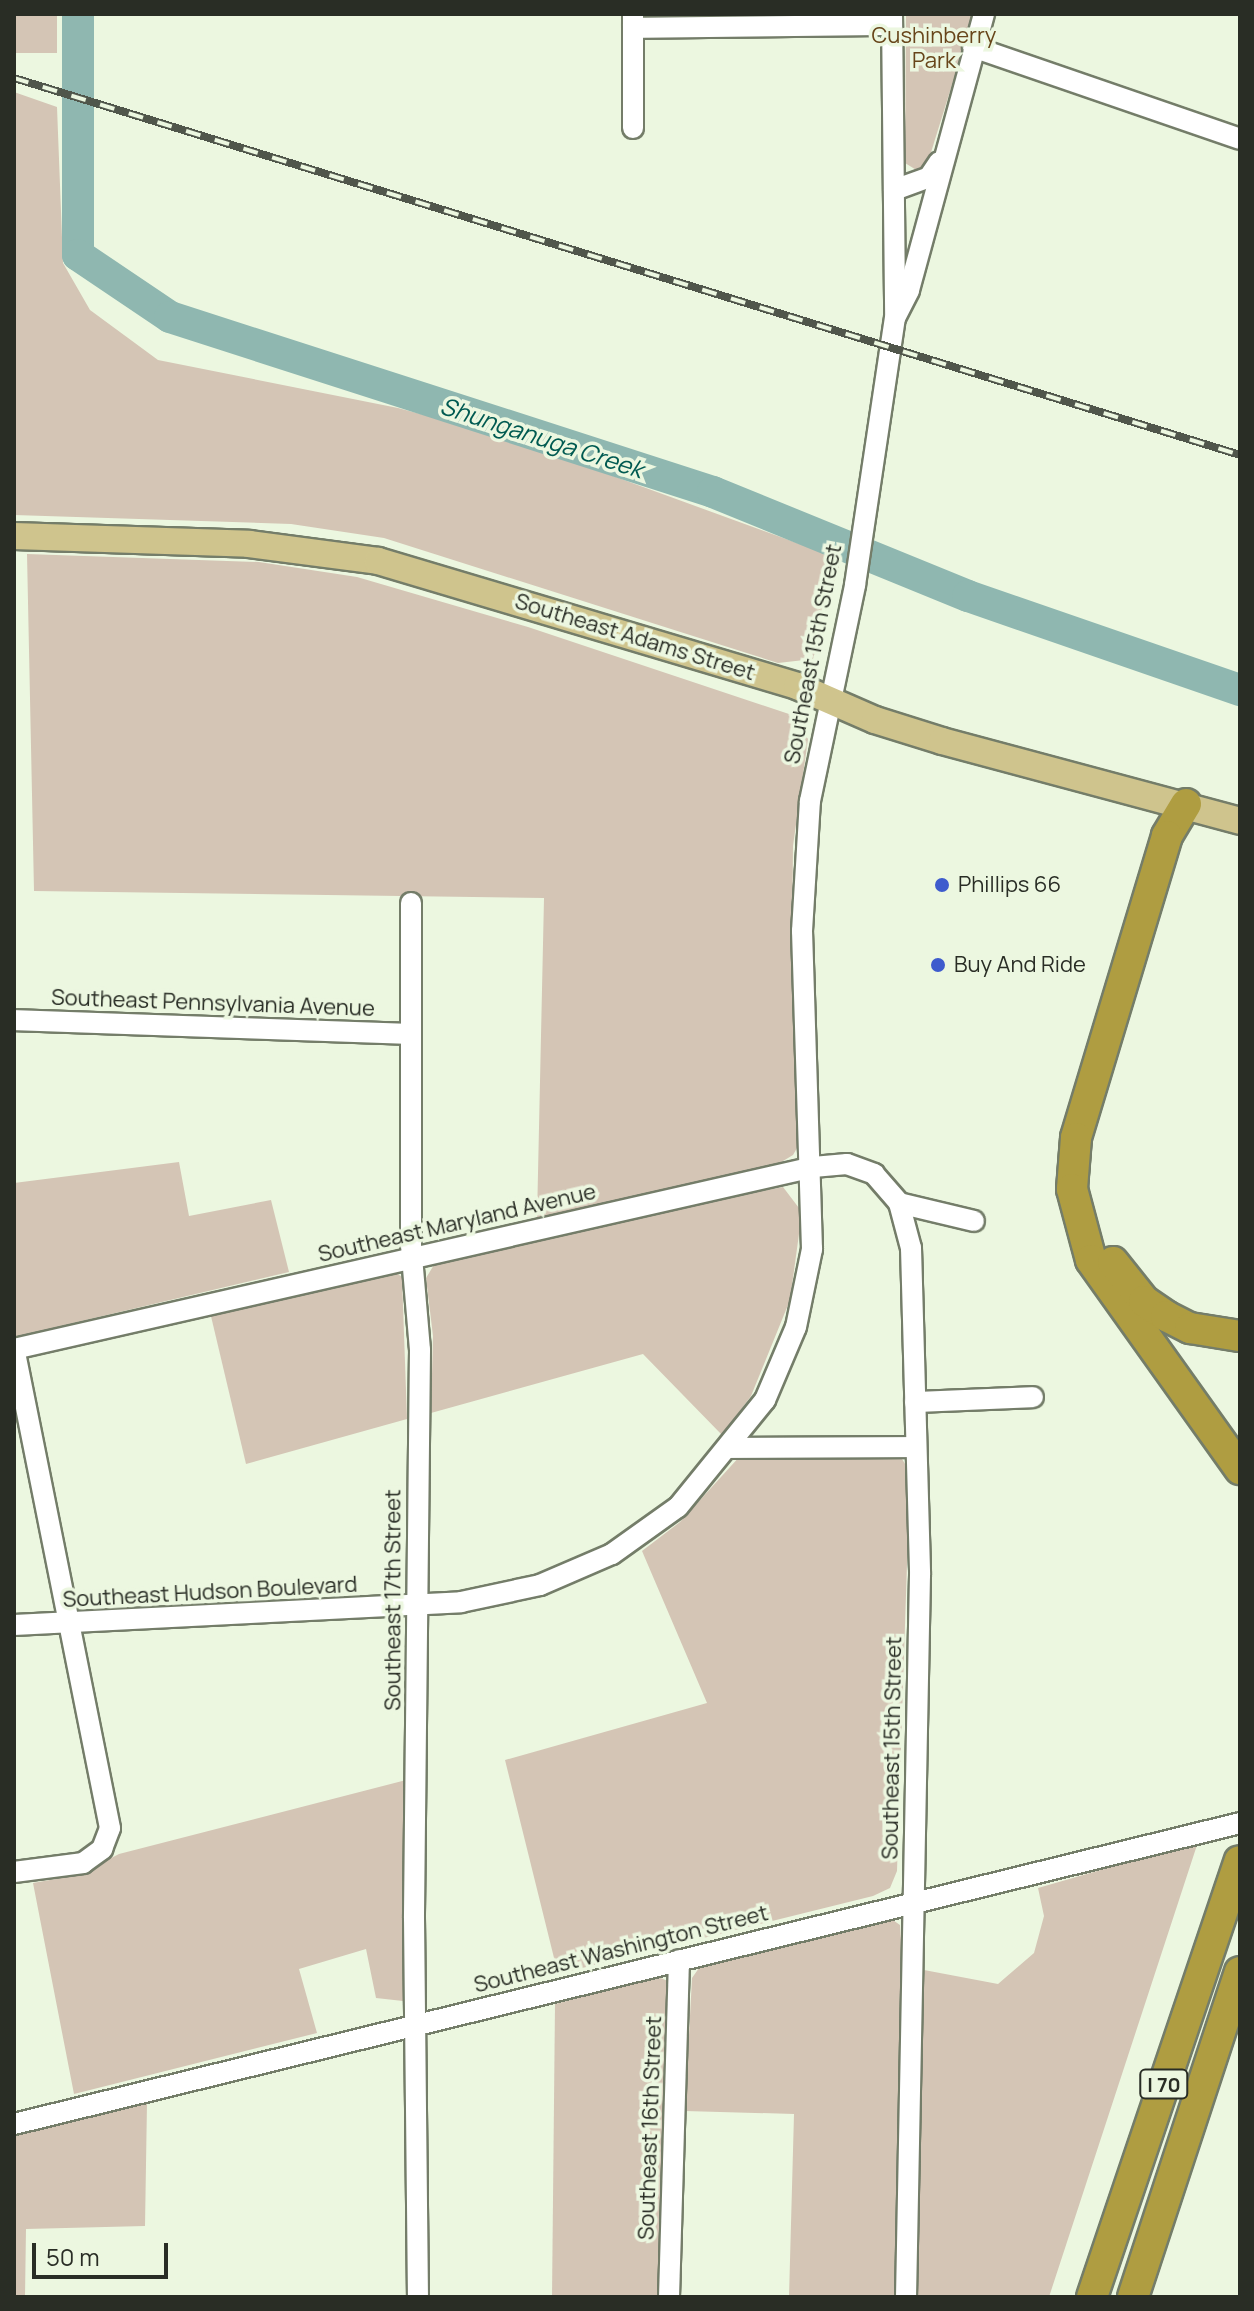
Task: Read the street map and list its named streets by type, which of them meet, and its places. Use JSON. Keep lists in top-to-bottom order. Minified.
{"streets":{"highway":["I 70"],"main road":["Southeast Adams Street"],"street":["Southeast 15th Street","Southeast Pennsylvania Avenue","Southeast Maryland Avenue","Southeast Hudson Boulevard","Southeast 17th Street","Southeast Washington Street","Southeast 16th Street"]},"crossings":[["Southeast Adams Street","Southeast 15th Street"],["Southeast 15th Street","Southeast Maryland Avenue"],["Southeast 15th Street","Southeast Hudson Boulevard"],["Southeast 15th Street","Southeast Washington Street"],["Southeast Pennsylvania Avenue","Southeast 17th Street"],["Southeast Maryland Avenue","Southeast Hudson Boulevard"],["Southeast Maryland Avenue","Southeast 17th Street"],["Southeast Hudson Boulevard","Southeast 17th Street"],["Southeast 17th Street","Southeast Washington Street"],["Southeast Washington Street","Southeast 16th Street"]],"water":["Shunganuga Creek"],"parks":["Cushinberry Park"],"places":["Phillips 66","Buy And Ride"],"scale_bar":"50 m"}
